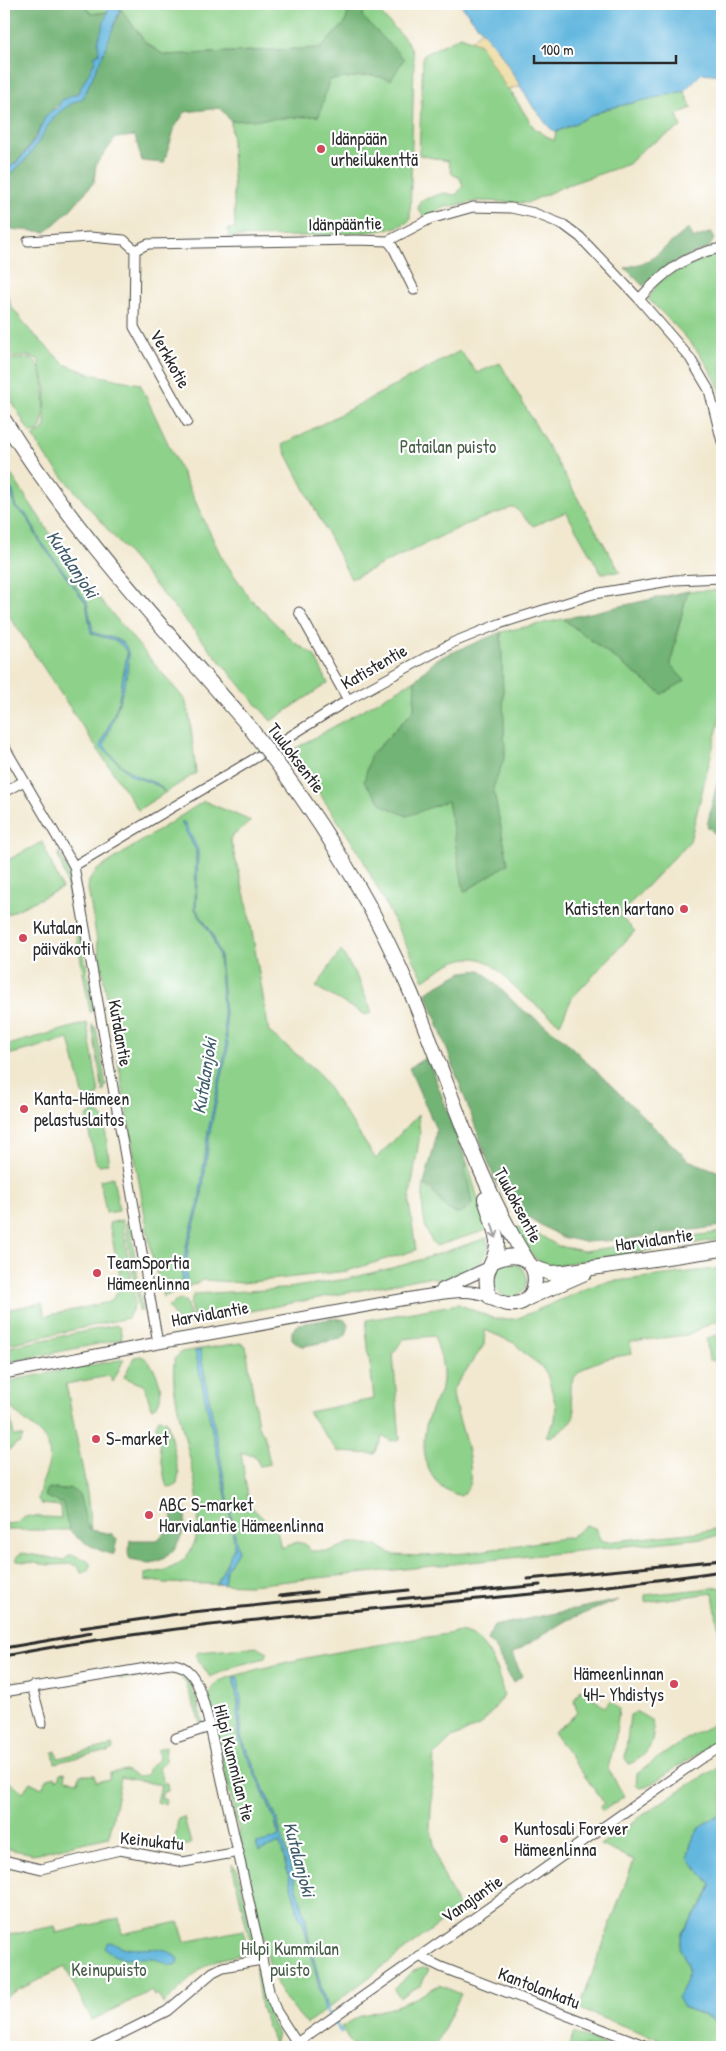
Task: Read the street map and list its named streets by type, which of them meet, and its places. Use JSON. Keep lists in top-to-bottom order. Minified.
{"streets":{"highway":["Tuuloksentie","Harvialantie"],"street":["Idänpääntie","Verkkotie","Katistentie","Kutalantie","Hilpi Kummilan tie","Keinukatu","Vanajantie","Kantolankatu"]},"crossings":[["Idänpääntie","Verkkotie"],["Katistentie","Kutalantie"],["Tuuloksentie","Harvialantie"],["Kutalantie","Harvialantie"],["Hilpi Kummilan tie","Keinukatu"],["Hilpi Kummilan tie","Vanajantie"],["Vanajantie","Kantolankatu"]],"water":["Kutalanjoki"],"parks":["Patailan puisto","Hilpi Kummilan puisto","Keinupuisto"],"places":["Idänpään urheilukenttä","Katisten kartano","Kutalan päiväkoti","Kanta-Hämeen pelastuslaitos","TeamSportia Hämeenlinna","S-market","ABC S-market Harvialantie Hämeenlinna","Hämeenlinnan 4H- Yhdistys","Kuntosali Forever Hämeenlinna"],"scale_bar":"100 m"}
